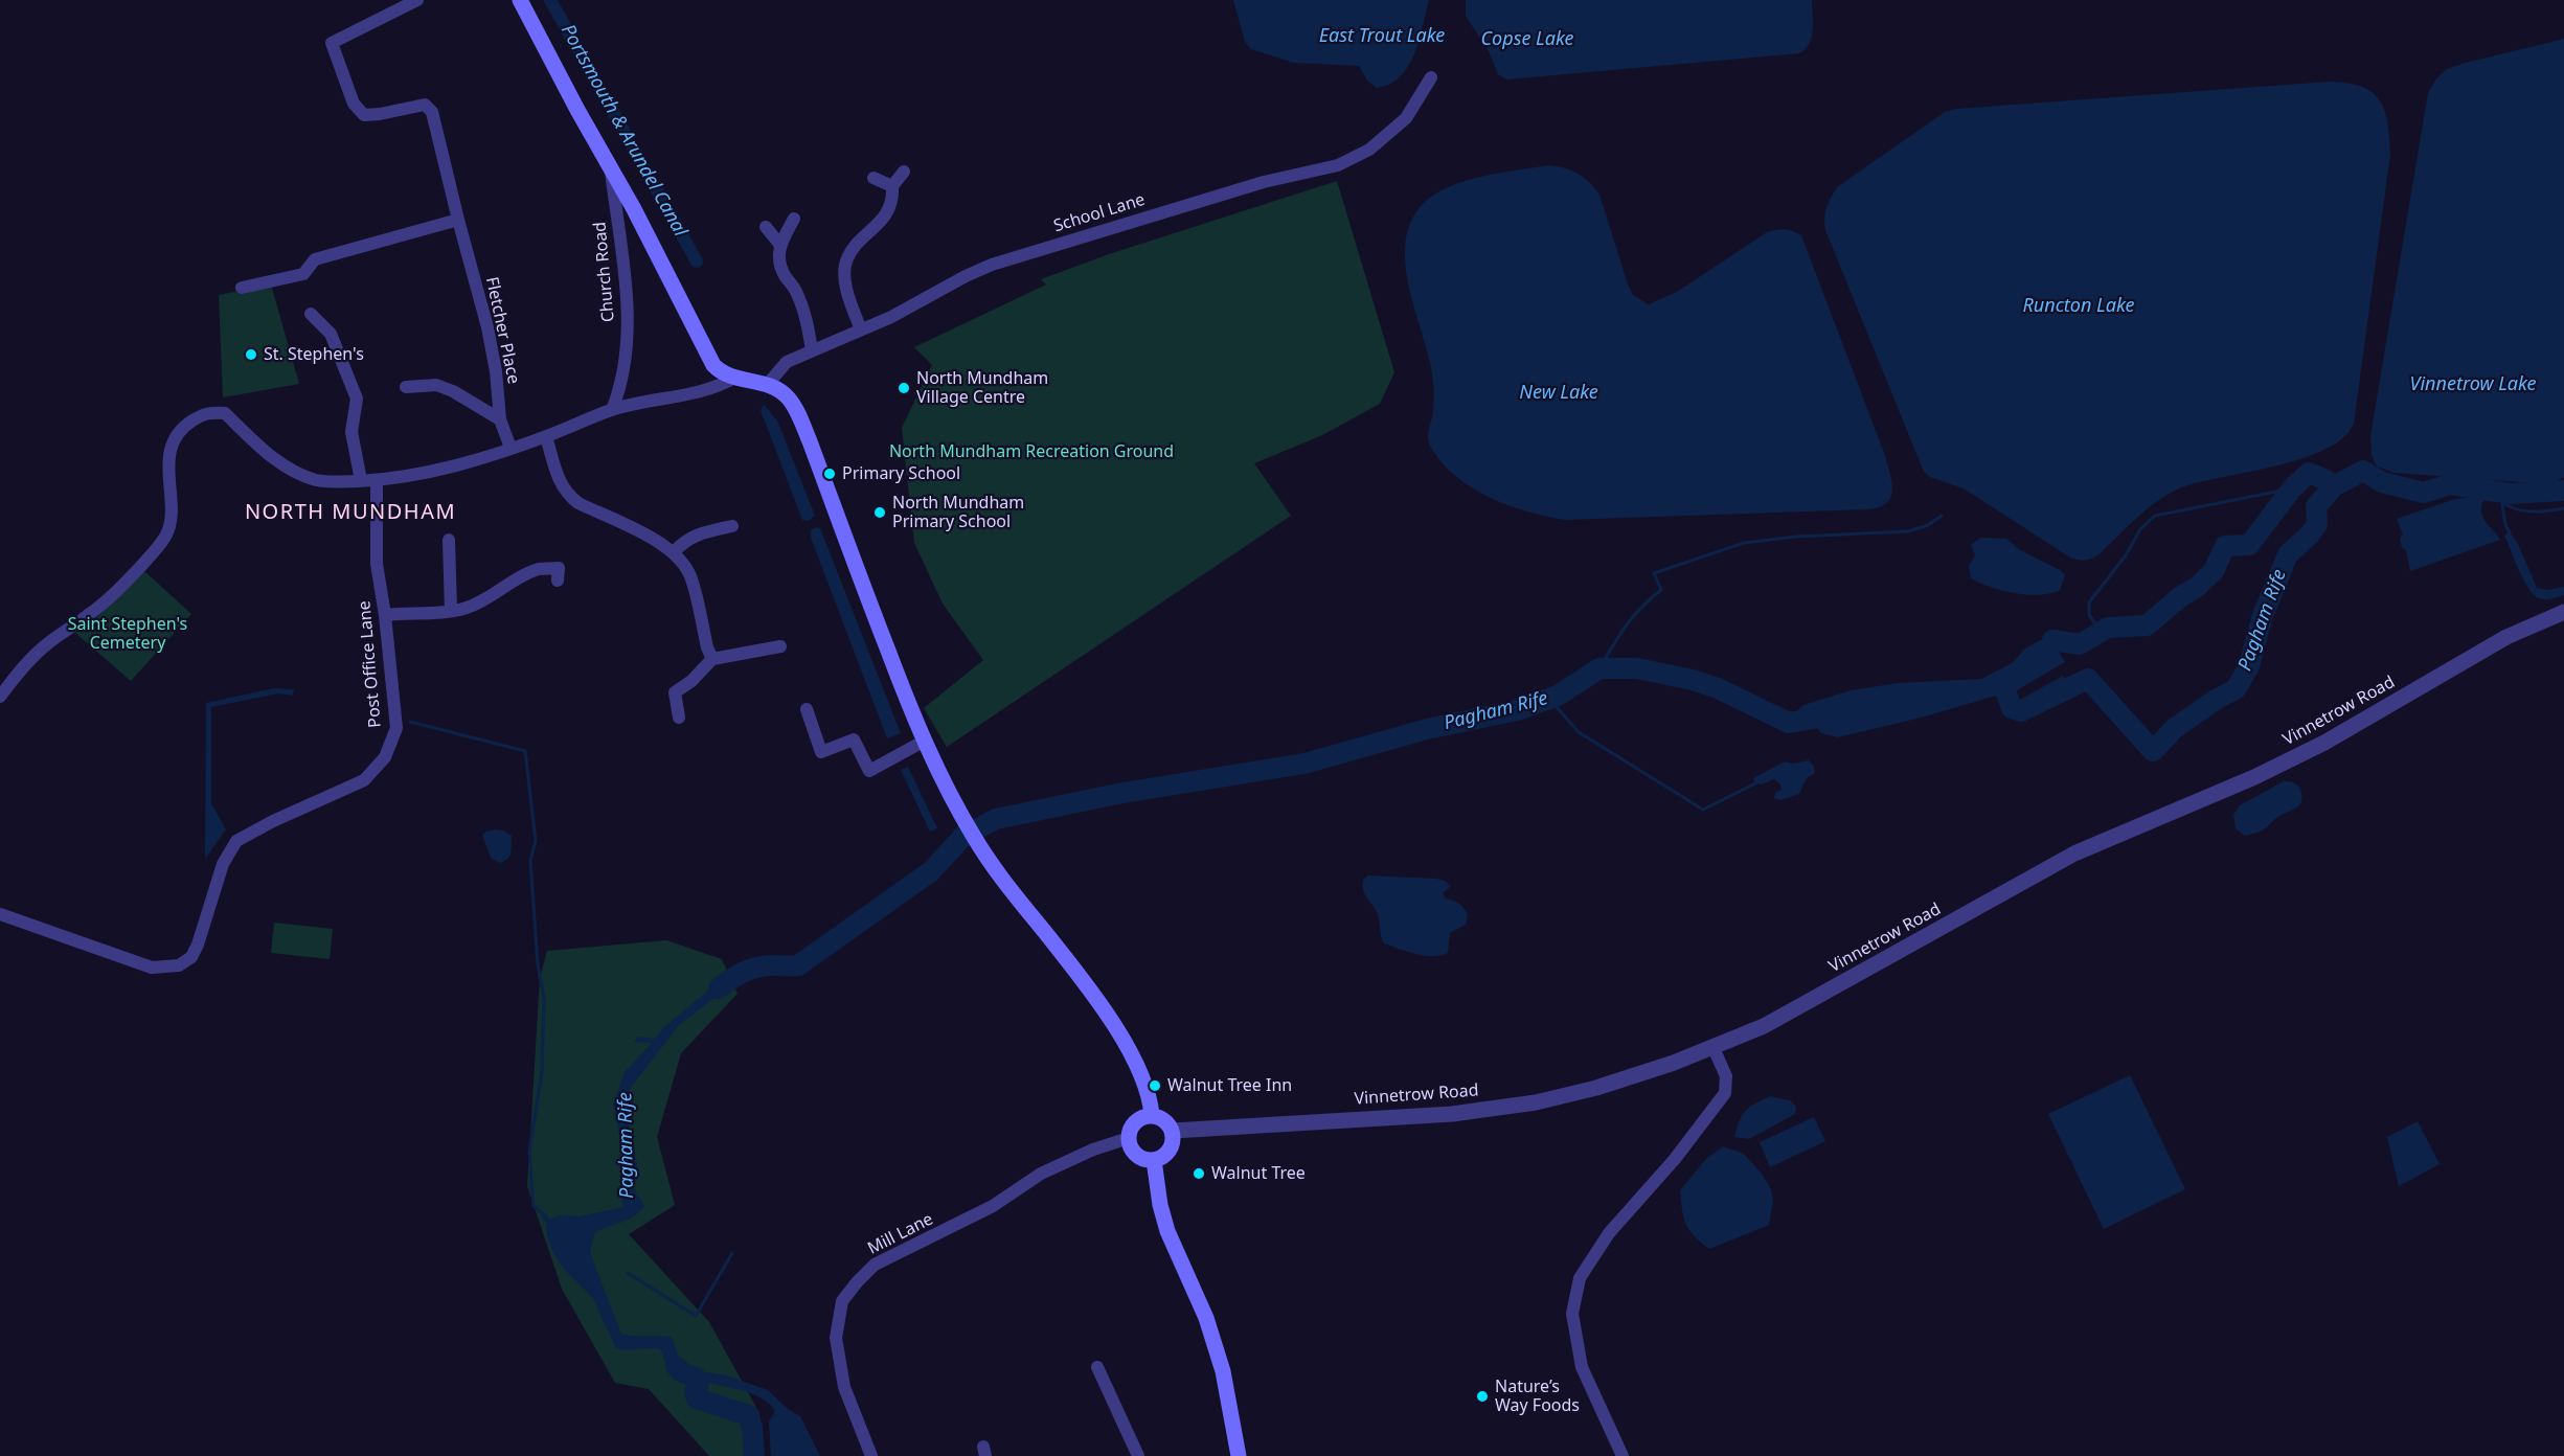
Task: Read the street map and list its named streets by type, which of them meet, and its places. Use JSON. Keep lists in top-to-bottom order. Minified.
{"streets":{"street":["School Lane","Church Road","Fletcher Place","Post Office Lane","Vinnetrow Road","Mill Lane"]},"crossings":[["Vinnetrow Road","Mill Lane"]],"districts":["NORTH MUNDHAM"],"water":["East Trout Lake","Copse Lake","Portsmouth & Arundel Canal","Runcton Lake","Vinnetrow Lake","New Lake","Pagham Rife"],"parks":["North Mundham Recreation Ground","Saint Stephen's Cemetery"],"places":["St. Stephen's","North Mundham Village Centre","Primary School","North Mundham Primary School","Walnut Tree Inn","Walnut Tree","Nature’s Way Foods"]}
